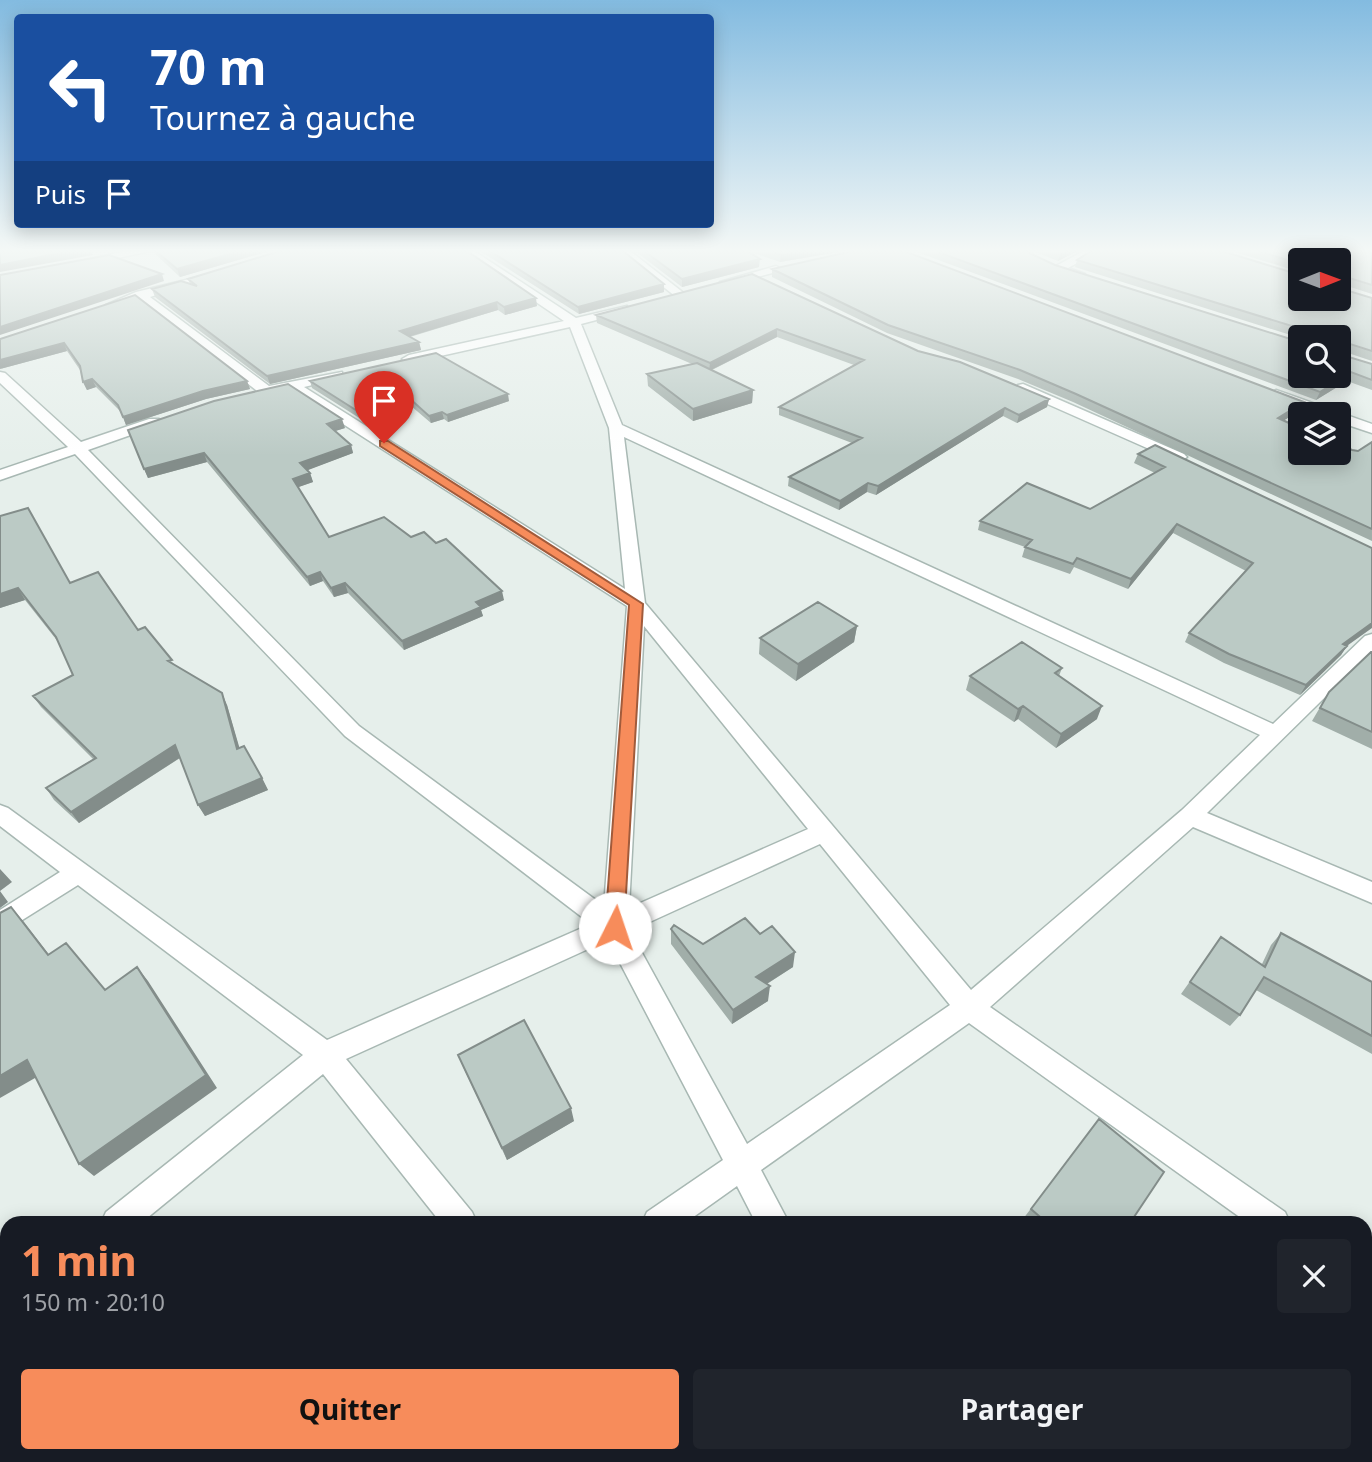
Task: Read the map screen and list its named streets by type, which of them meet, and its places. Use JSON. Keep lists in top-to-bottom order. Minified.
{"north":"right","page":{"turn":["70 m","Tournez à gauche"],"then":"Puis","heading":["1 min","150 m · 20:10"],"buttons":["Quitter","Partager"]}}
